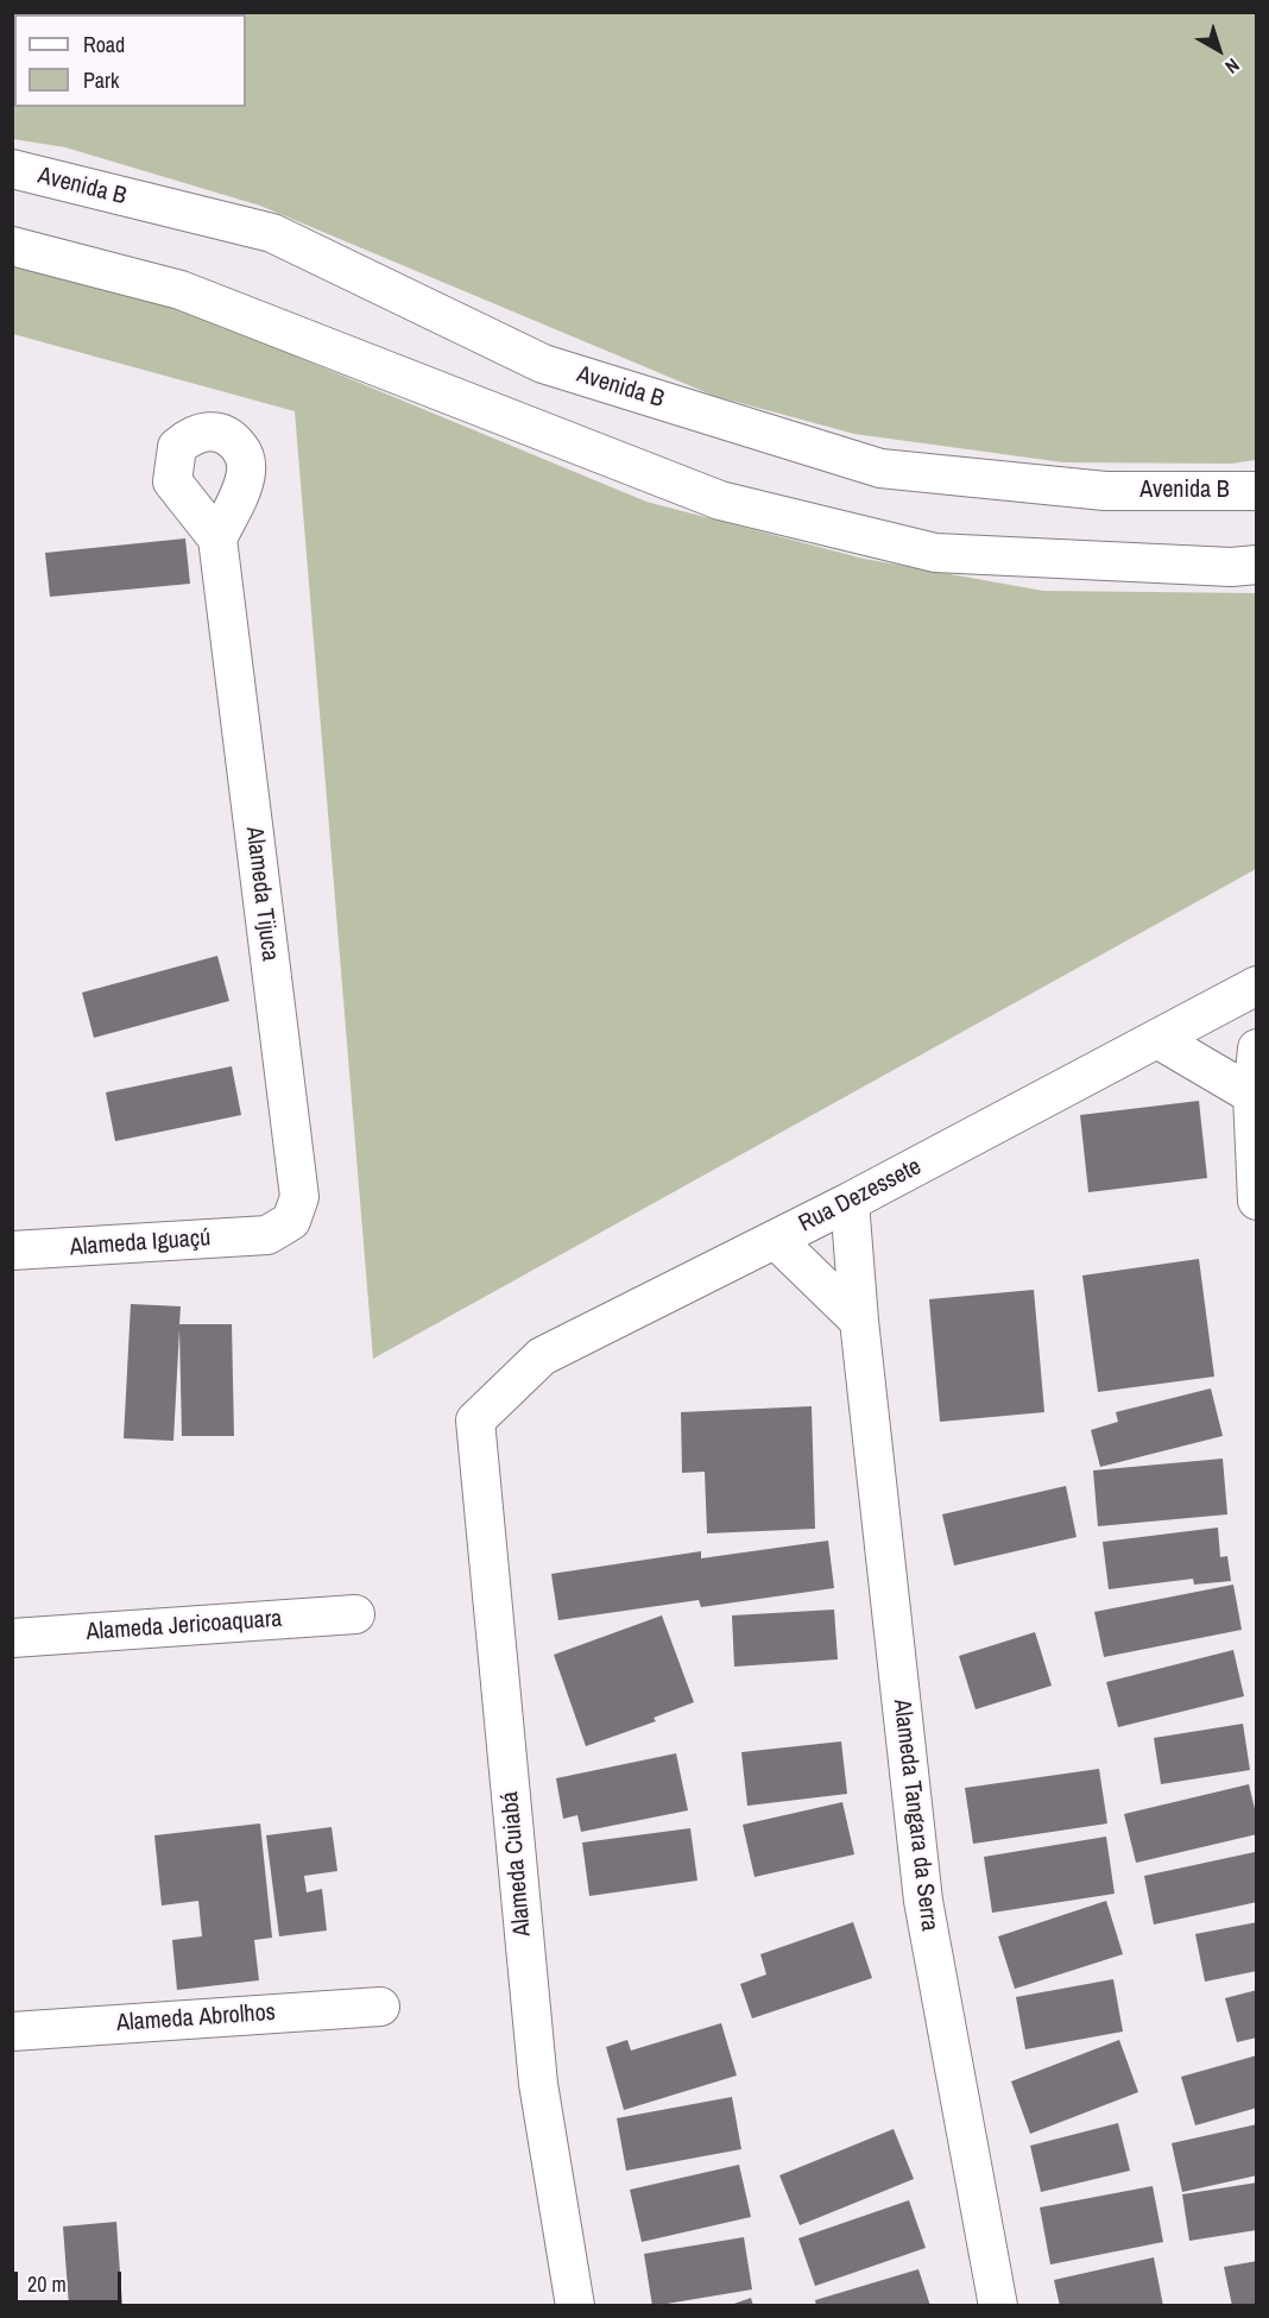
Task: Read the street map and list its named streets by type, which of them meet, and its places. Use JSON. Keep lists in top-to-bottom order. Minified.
{"streets":{"street":["Avenida B","Alameda Tijuca","Rua Dezessete","Alameda Iguaçú","Alameda Jericoaquara","Alameda Tangara da Serra","Alameda Cuiabá","Alameda Abrolhos"]},"crossings":[["Alameda Tijuca","Alameda Iguaçú"],["Rua Dezessete","Alameda Tangara da Serra"],["Rua Dezessete","Alameda Cuiabá"]],"legend":["Road","Park"],"scale_bar":"20 m","north":"bottom right"}
